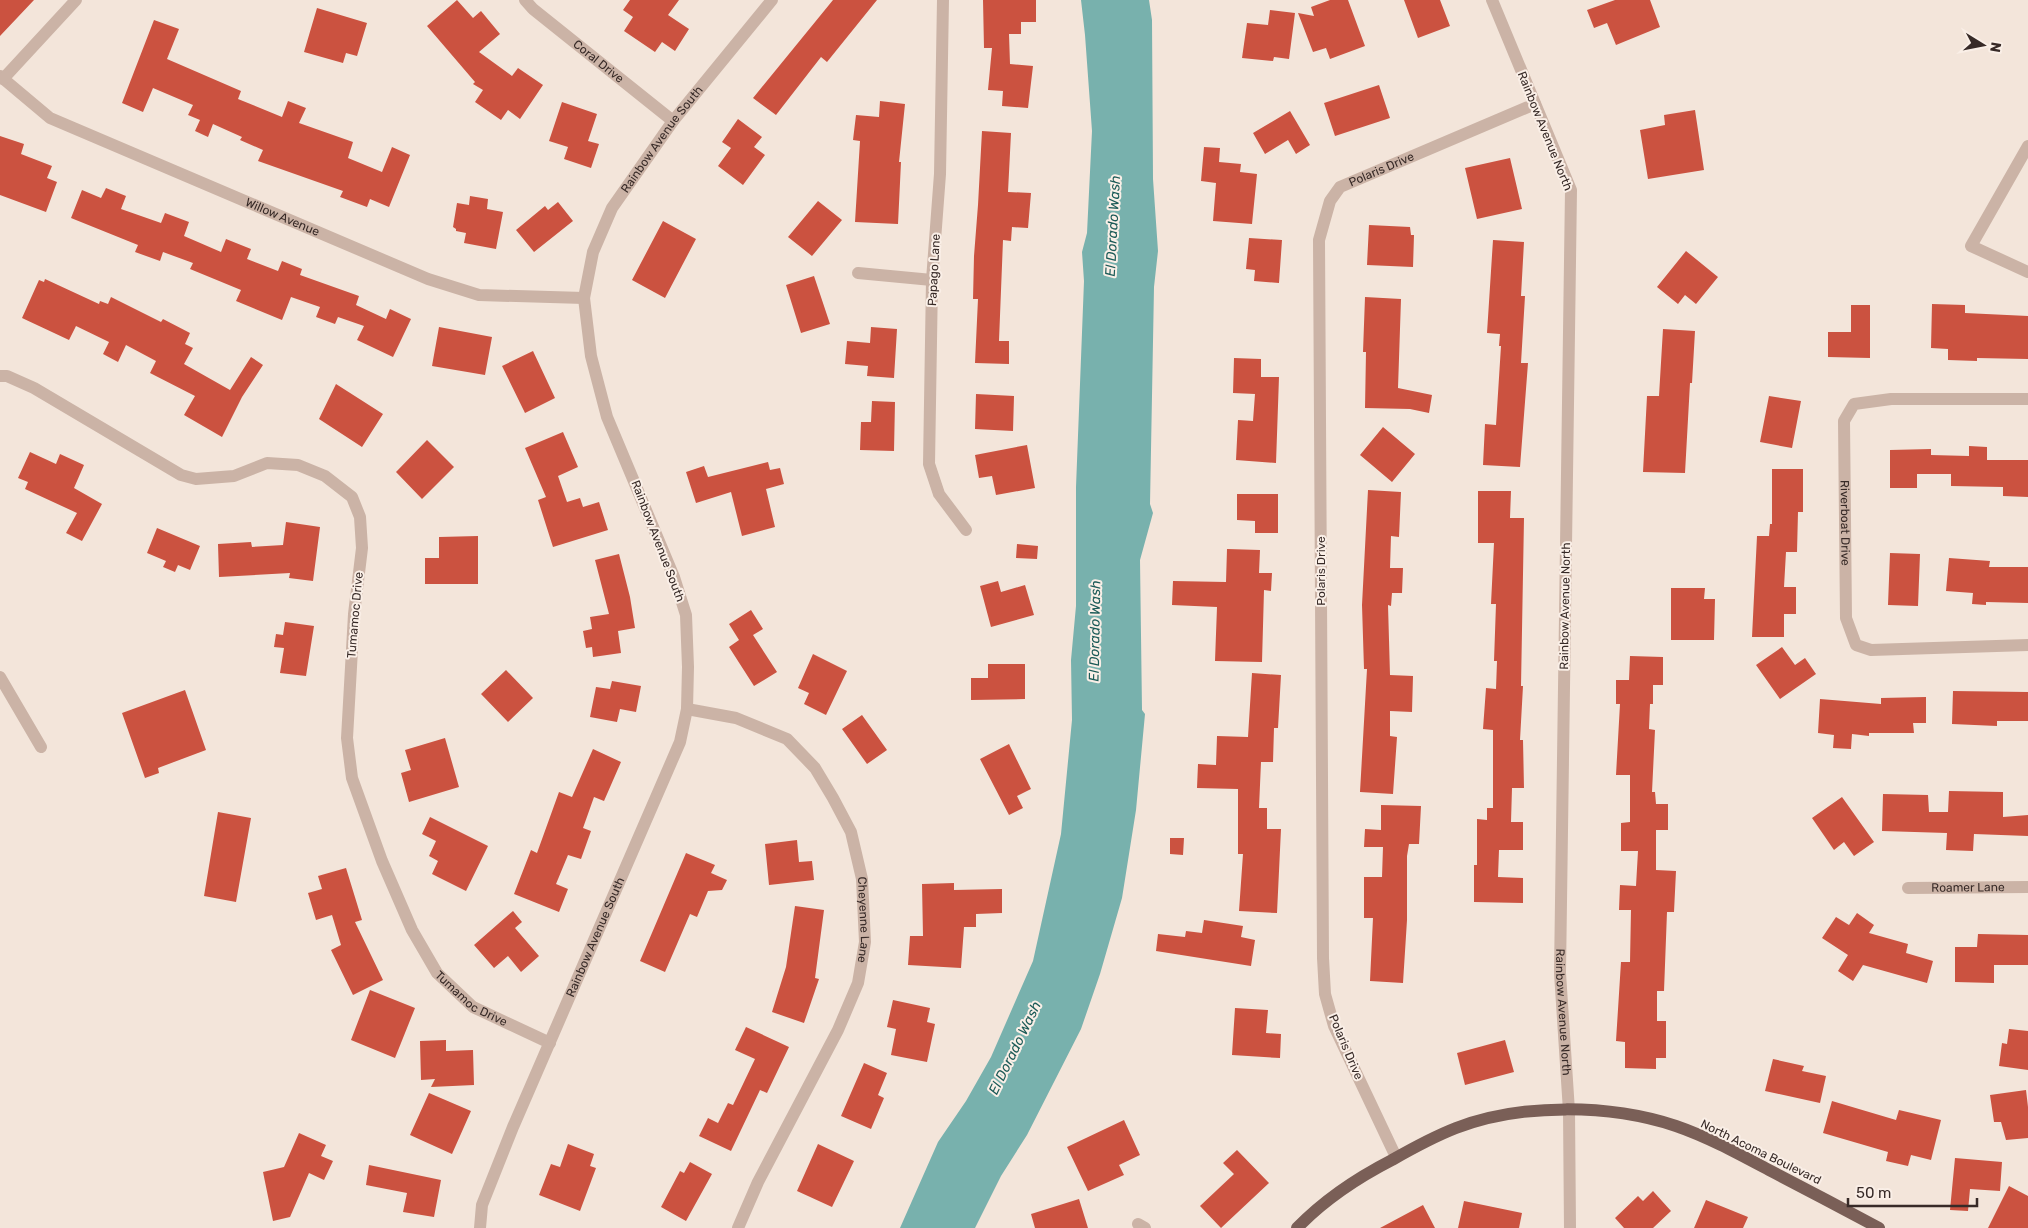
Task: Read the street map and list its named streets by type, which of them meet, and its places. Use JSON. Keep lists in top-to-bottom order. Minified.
{"streets":{"main road":["North Acoma Boulevard"],"street":["Coral Drive","Rainbow Avenue North","Rainbow Avenue South","Polaris Drive","Willow Avenue","Papago Lane","Riverboat Drive","Tumamoc Drive","Roamer Lane","Cheyenne Lane"]},"crossings":[["Coral Drive","Rainbow Avenue South"],["Rainbow Avenue North","Polaris Drive"],["Rainbow Avenue North","North Acoma Boulevard"],["Rainbow Avenue South","Willow Avenue"],["Rainbow Avenue South","Tumamoc Drive"],["Rainbow Avenue South","Cheyenne Lane"],["Polaris Drive","North Acoma Boulevard"]],"water":["El Dorado Wash"],"scale_bar":"50 m","north":"right"}
